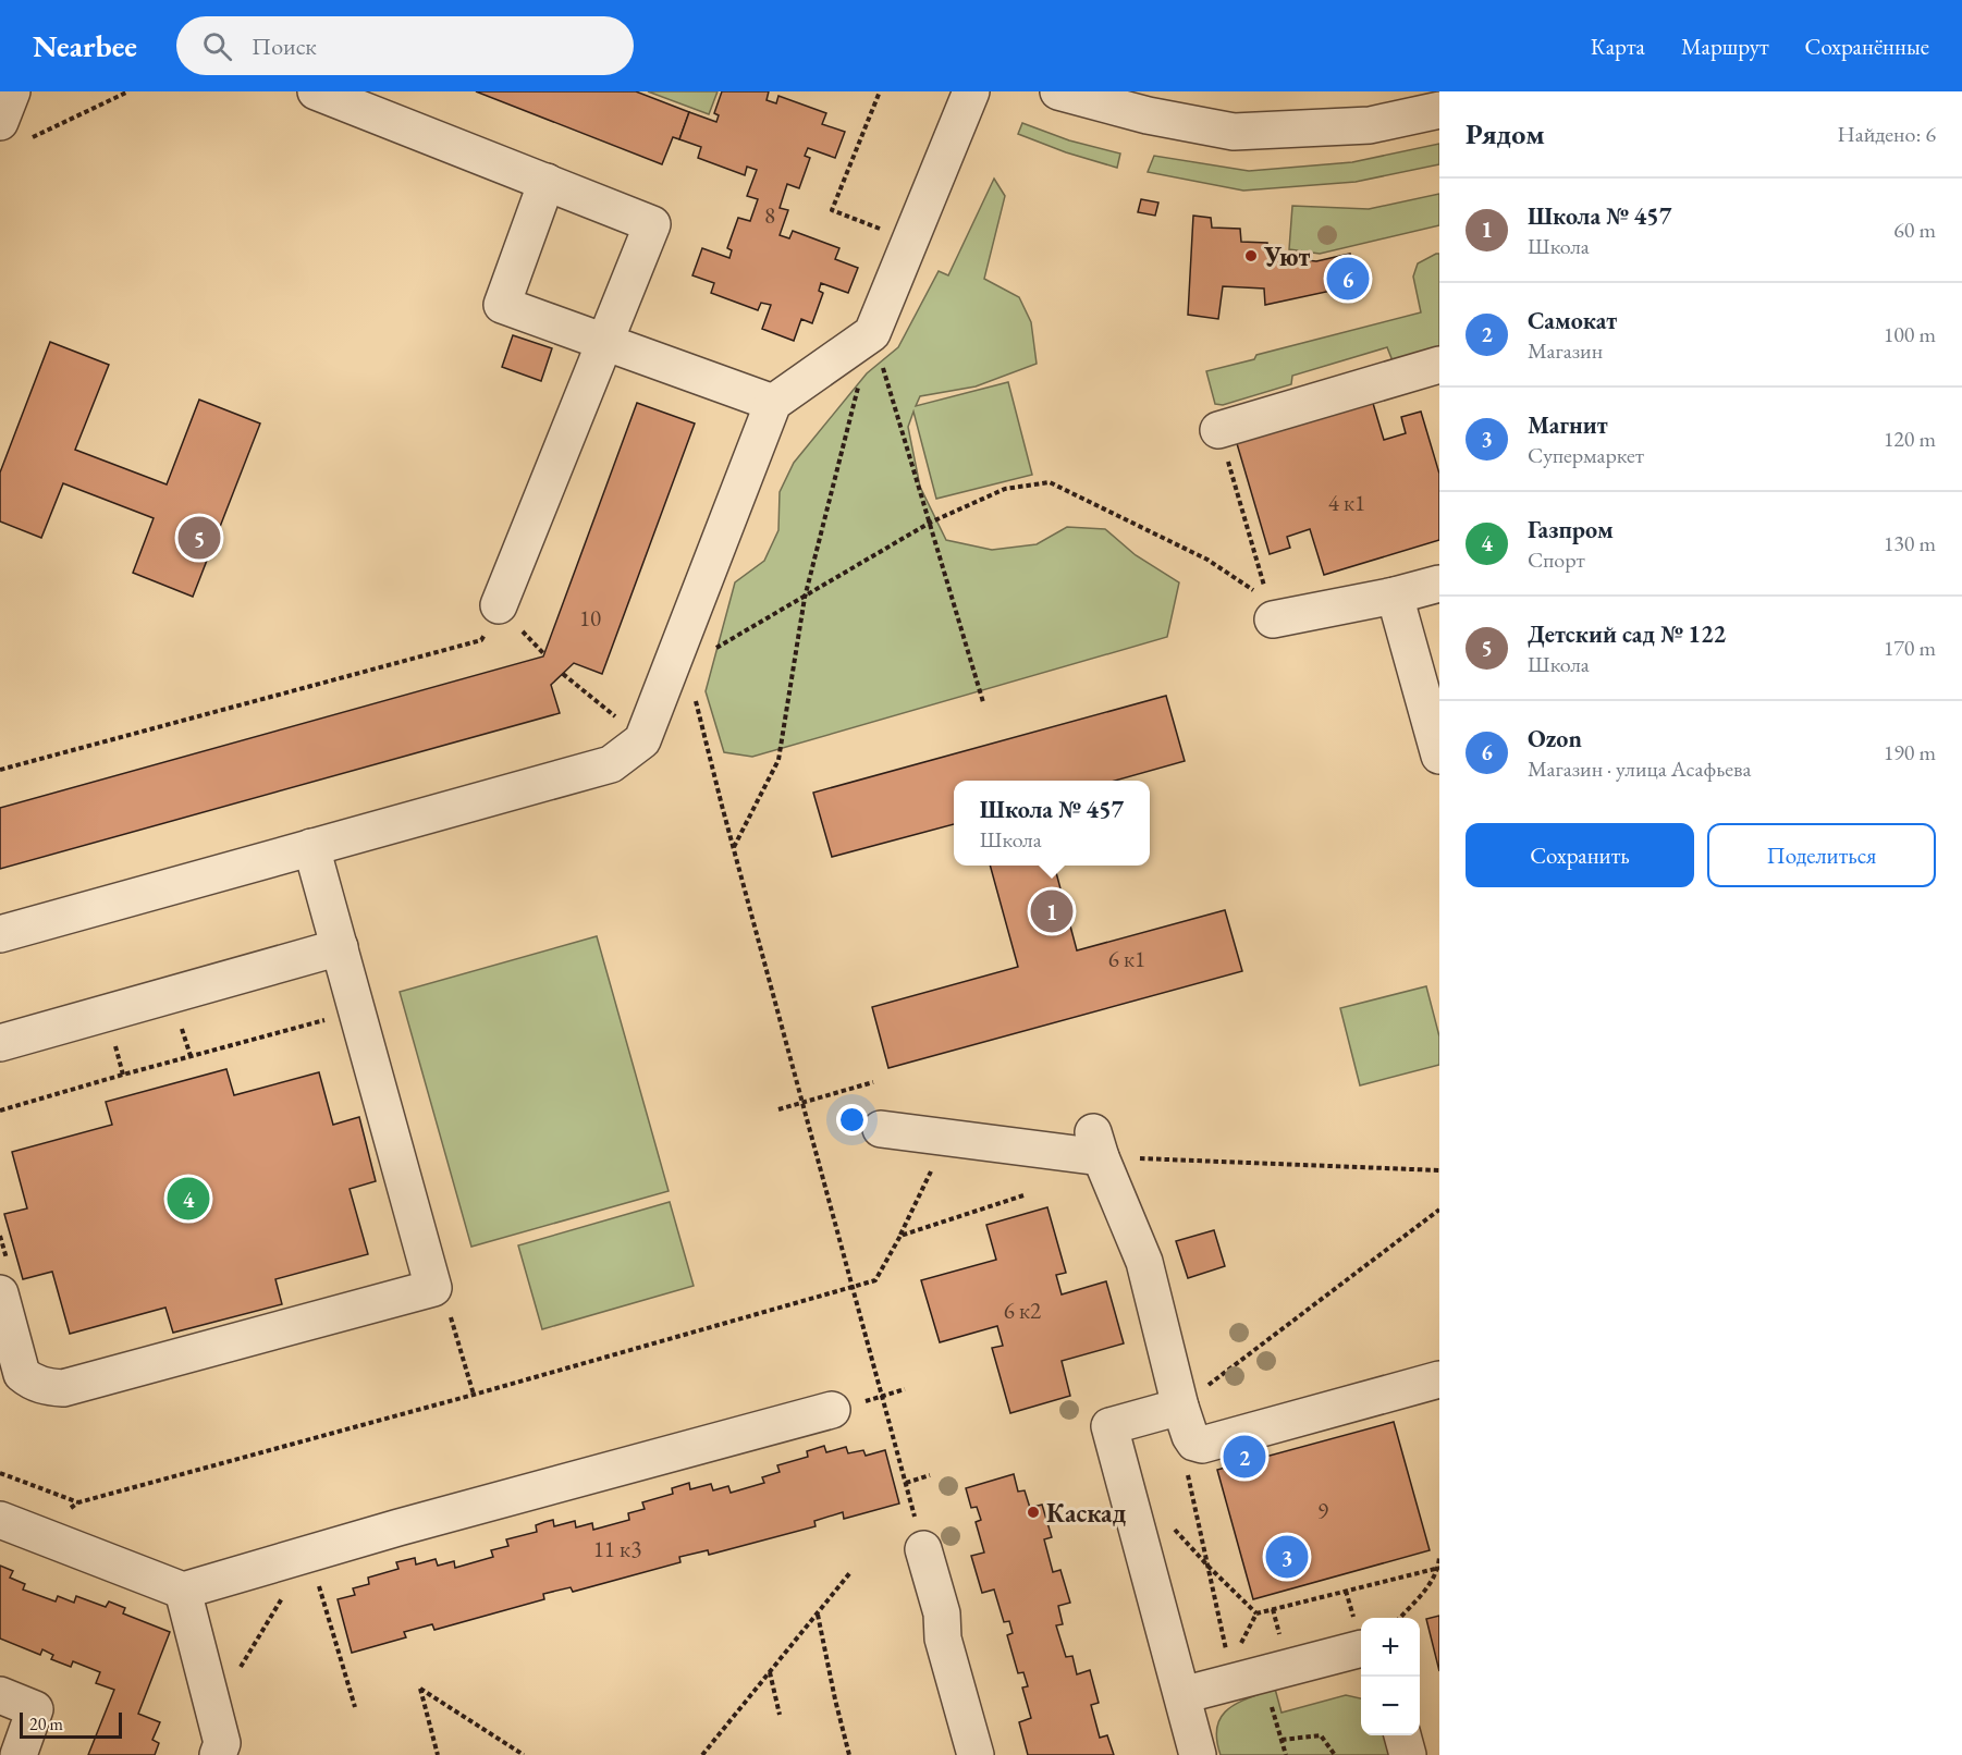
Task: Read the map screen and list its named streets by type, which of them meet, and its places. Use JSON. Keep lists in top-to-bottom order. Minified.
{"places":["Уют","Каскад"],"house_numbers":["8","4 к1","10","6 к1","6 к2","9","11 к3"],"scale_bar":"20 m","page":{"header":"Nearbee","search":"Поиск","nav":["Карта","Маршрут","Сохранённые"],"heading":["Рядом","Найдено: 6"],"list":[{"mark":"1","name":"Школа № 457","note":"Школа","value":"60 m"},{"mark":"2","name":"Самокат","note":"Магазин","value":"100 m"},{"mark":"3","name":"Магнит","note":"Супермаркет","value":"120 m"},{"mark":"4","name":"Газпром","note":"Спорт","value":"130 m"},{"mark":"5","name":"Детский сад № 122","note":"Школа","value":"170 m"},{"mark":"6","name":"Ozon","note":"Магазин · улица Асафьева","value":"190 m"}],"pins":["6","5","1","4","2","3"],"popup":["Школа № 457","Школа"],"buttons":["Сохранить","Поделиться"],"map_buttons":["+","−"],"scale":"20 m"}}
